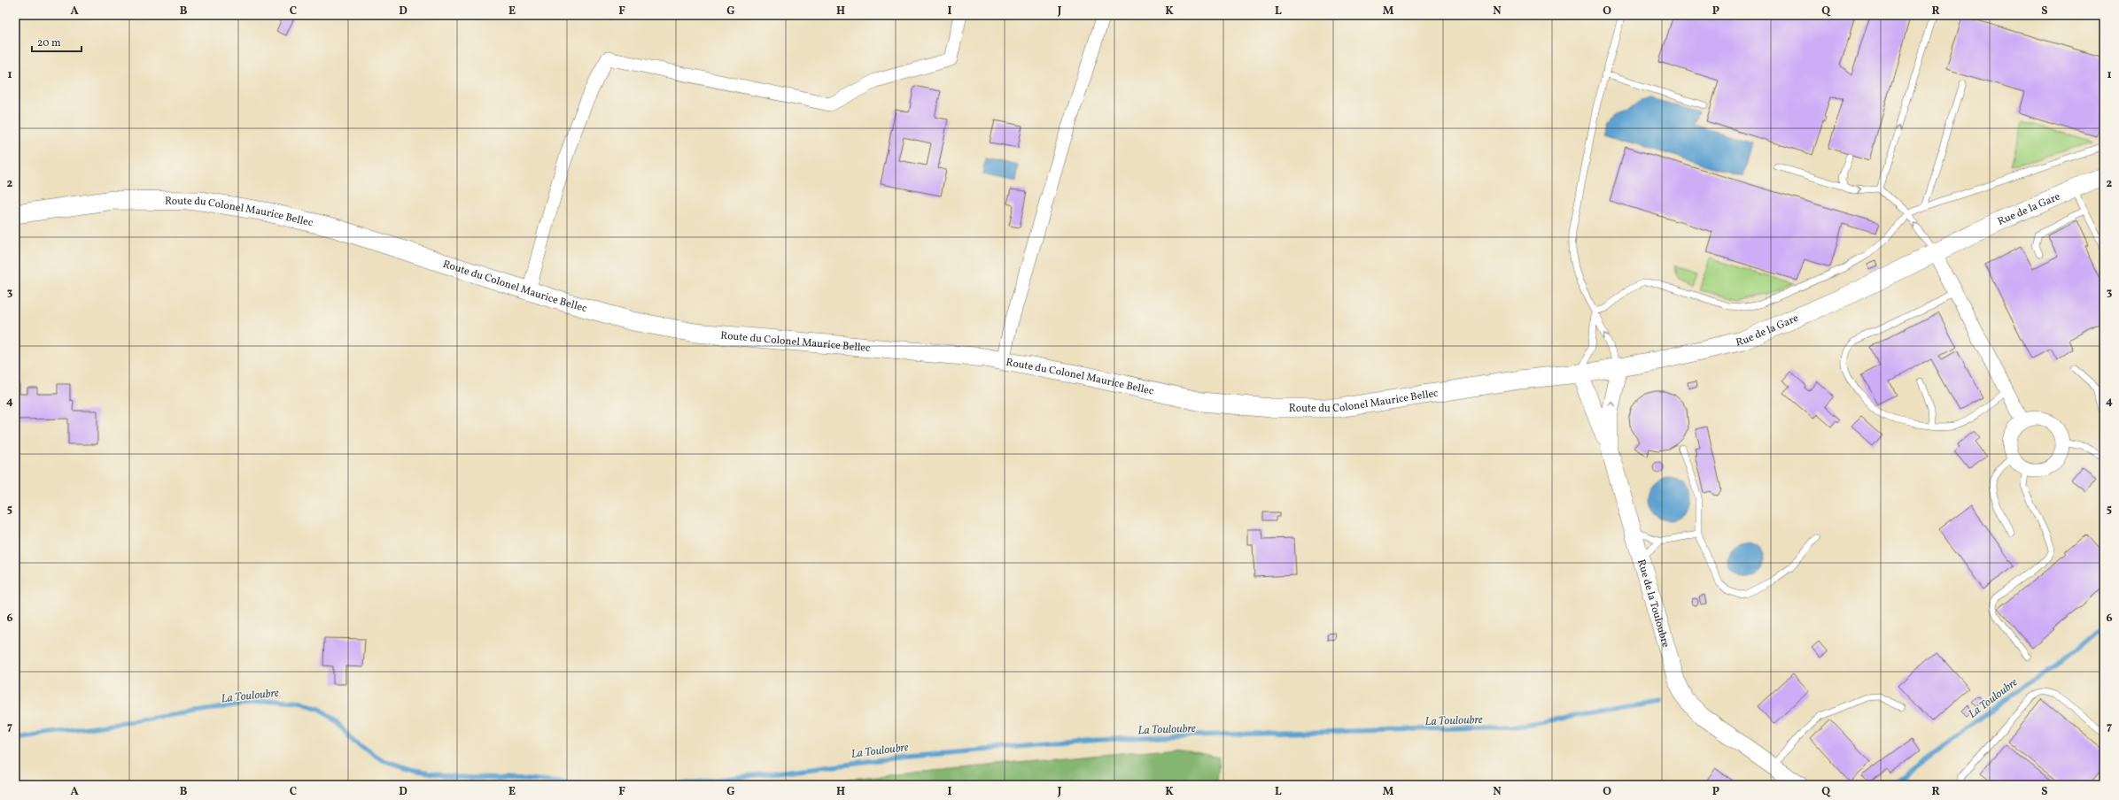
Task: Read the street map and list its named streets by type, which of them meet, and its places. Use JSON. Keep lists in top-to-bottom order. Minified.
{"streets":{"main road":["Rue de la Gare","Route du Colonel Maurice Bellec"],"street":["Rue de la Touloubre"]},"crossings":[["Rue de la Gare","Route du Colonel Maurice Bellec"],["Rue de la Gare","Rue de la Touloubre"]],"water":["La Touloubre"],"scale_bar":"20 m","grid":{"columns":["A","B","C","D","E","F","G","H","I","J","K","L","M","N","O","P","Q","R","S"],"rows":["1","2","3","4","5","6","7"]}}
